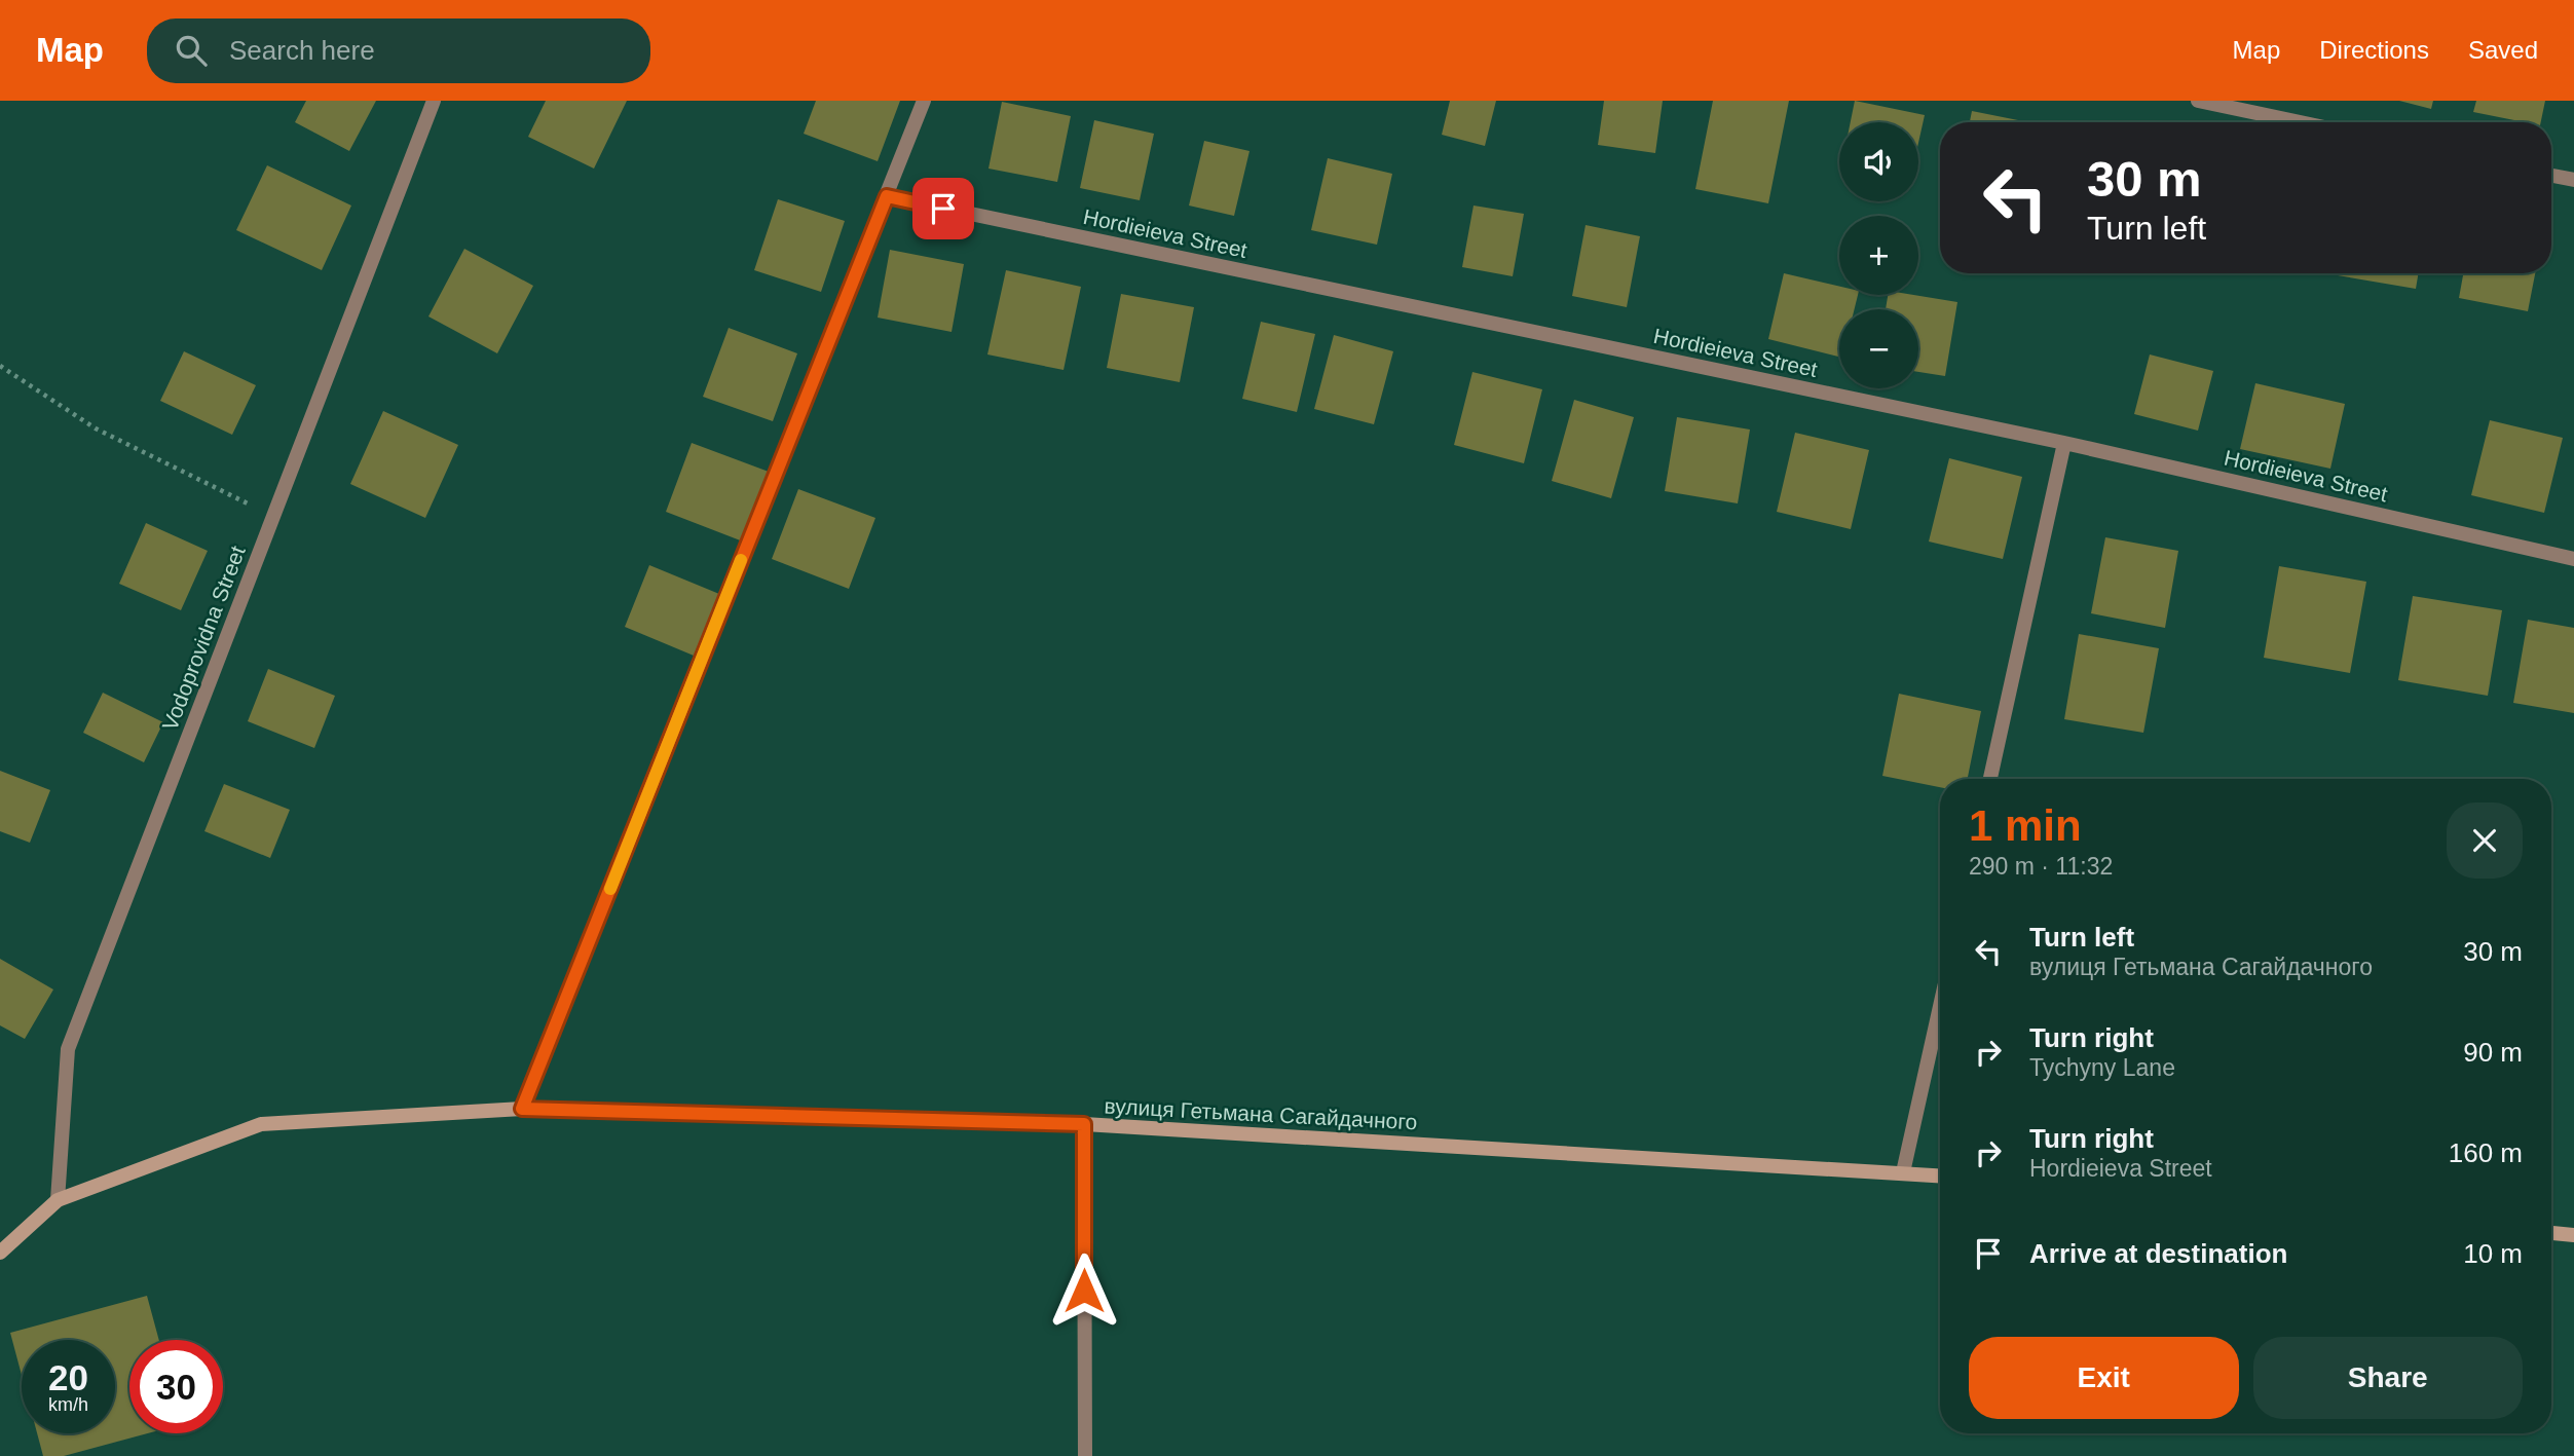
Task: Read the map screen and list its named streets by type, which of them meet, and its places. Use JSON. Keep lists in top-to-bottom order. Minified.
{"streets":{"main road":["вулиця Гетьмана Сагайдачного"],"street":["Hordieieva Street","Vodoprovidna Street"]},"crossings":[["Vodoprovidna Street","вулиця Гетьмана Сагайдачного"]],"page":{"header":"Map","search":"Search here","nav":["Map","Directions","Saved"],"map_buttons":["+","−"],"turn":["30 m","Turn left"],"heading":["1 min","290 m · 11:32"],"list":[{"name":"Turn left","note":"вулиця Гетьмана Сагайдачного","value":"30 m"},{"name":"Turn right","note":"Tychyny Lane","value":"90 m"},{"name":"Turn right","note":"Hordieieva Street","value":"160 m"},{"name":"Arrive at destination","value":"10 m"}],"buttons":["Exit","Share"],"speed":"20 km/h","limit":"30"}}
